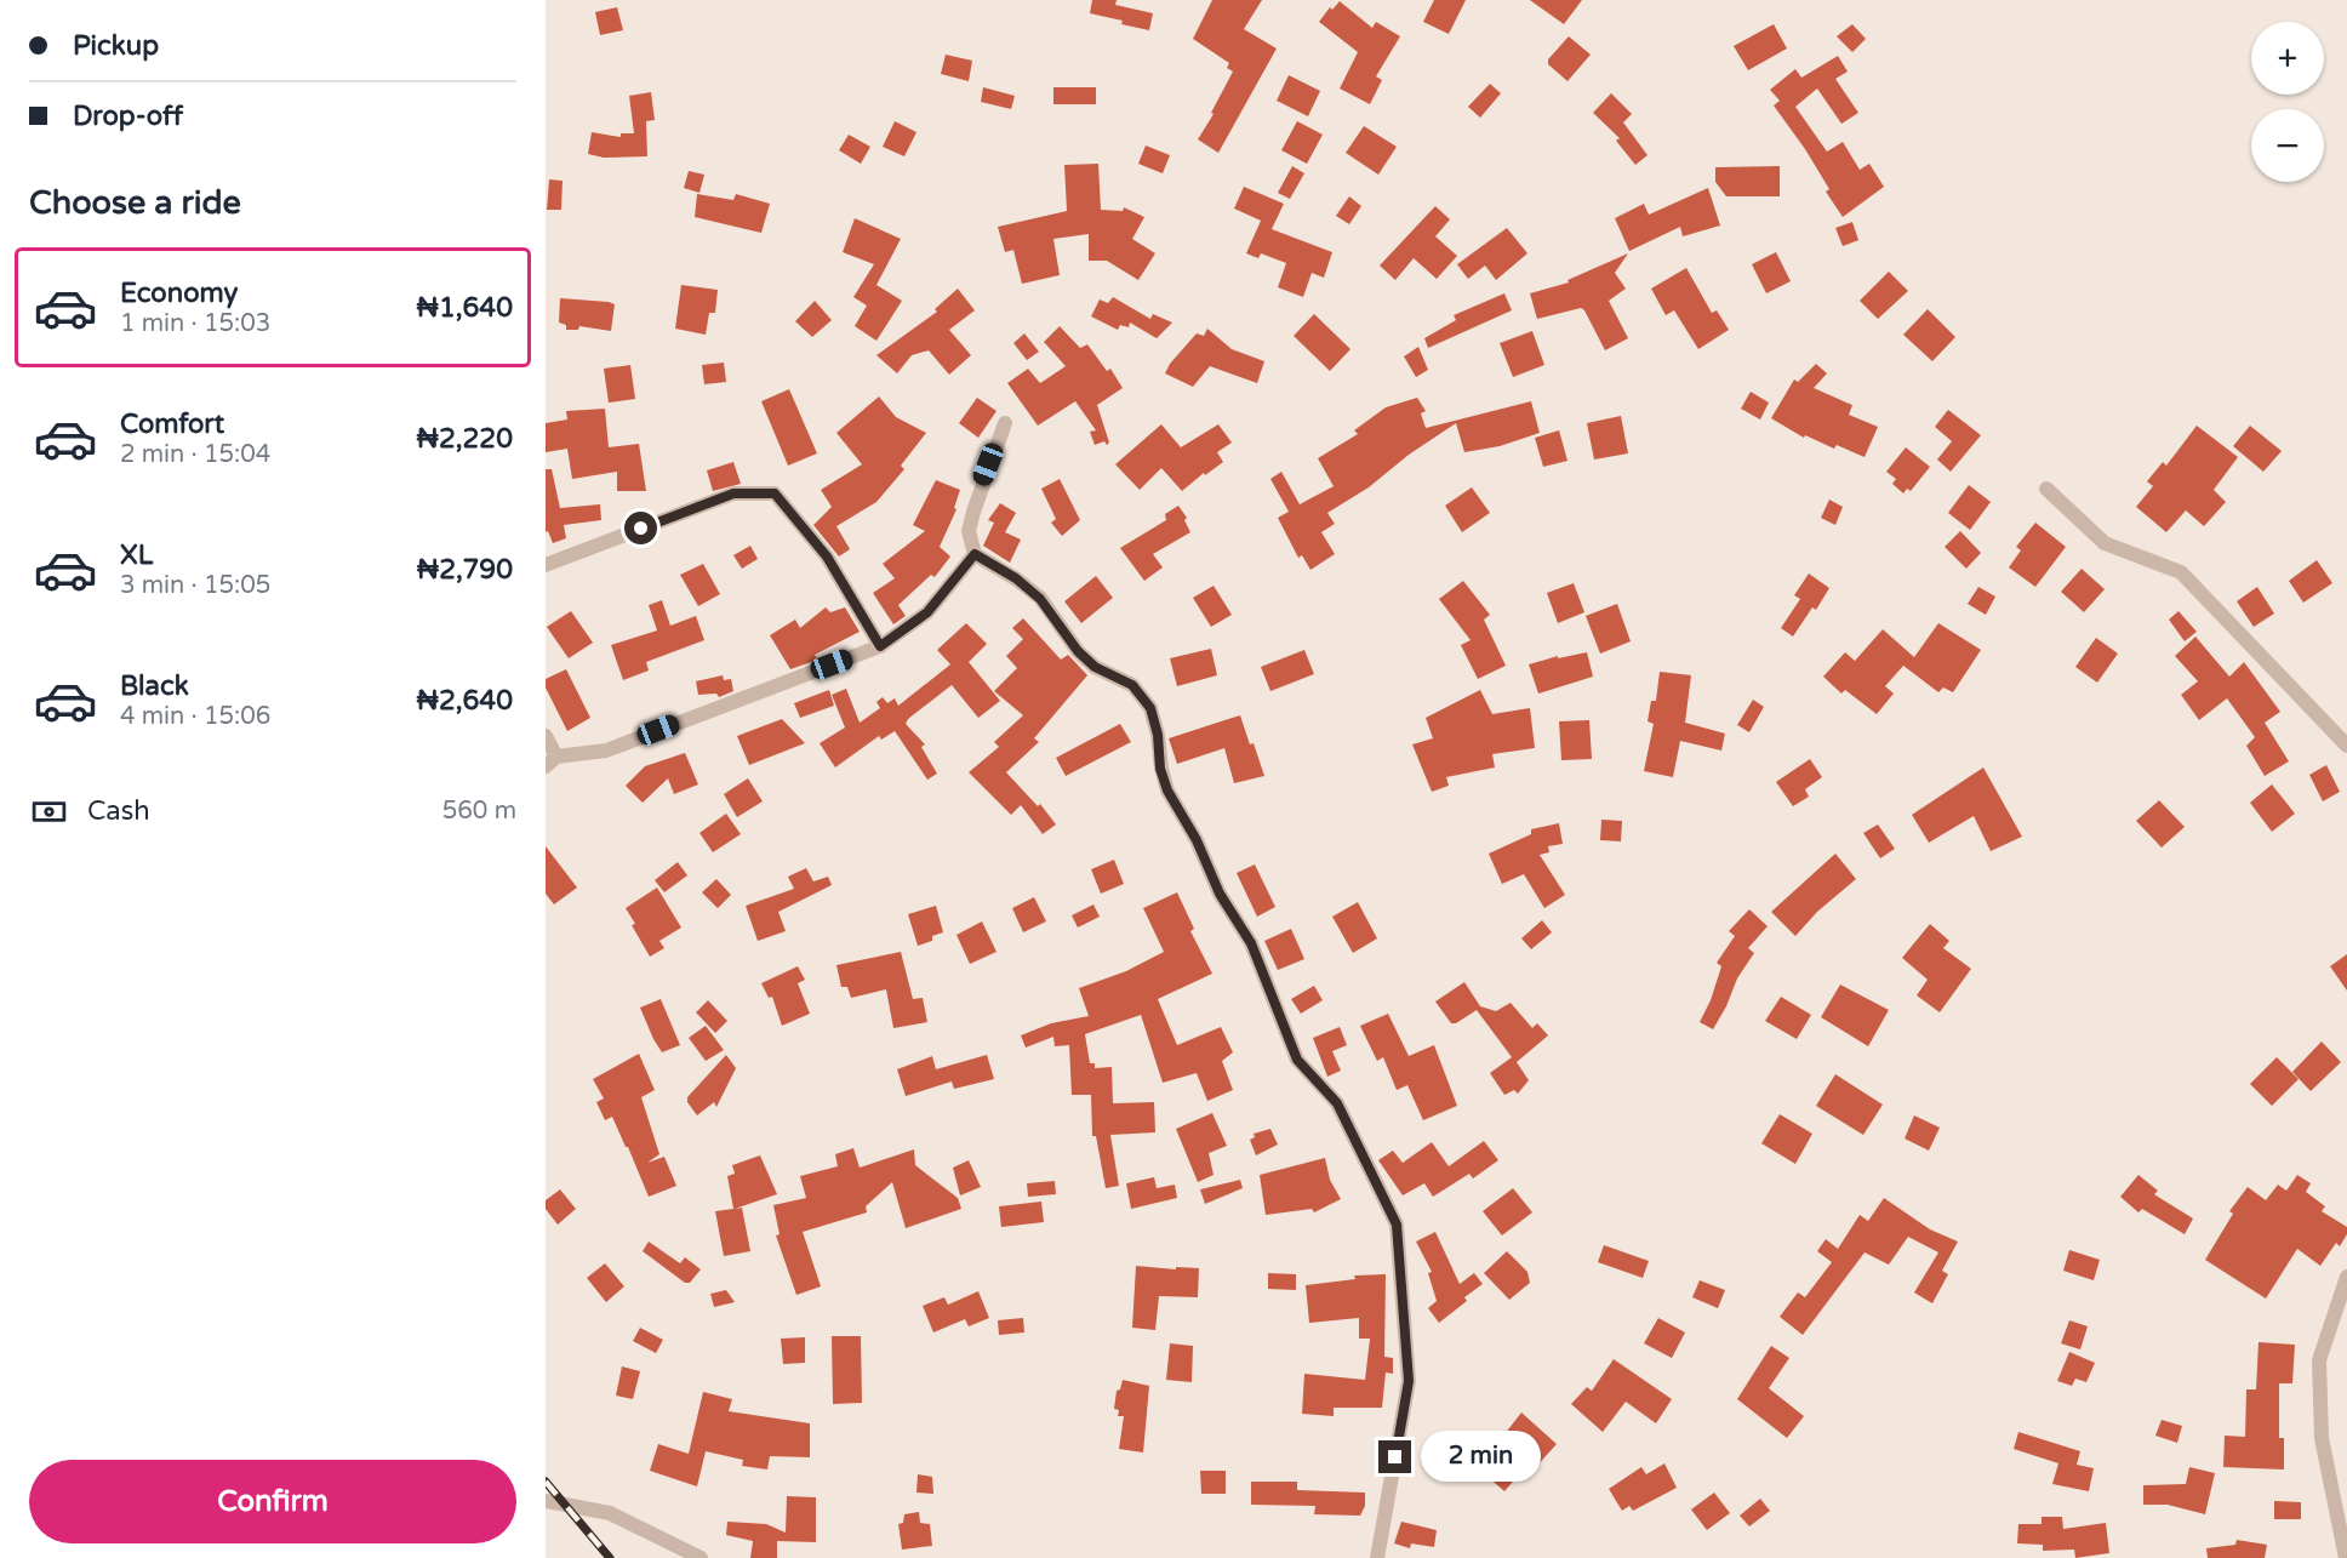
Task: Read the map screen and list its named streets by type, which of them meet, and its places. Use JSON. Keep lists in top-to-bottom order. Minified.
{"page":{"banner":["Pickup","Drop-off"],"map_buttons":["+","−"],"heading":"Choose a ride","list":[{"name":"Economy","note":"1 min · 15:03","value":"₦1,640"},{"name":"Comfort","note":"2 min · 15:04","value":"₦2,220"},{"name":"XL","note":"3 min · 15:05","value":"₦2,790"},{"name":"Black","note":"4 min · 15:06","value":"₦2,640"}],"pay":["Cash","560 m"],"bubble":"2 min","buttons":"Confirm"}}
